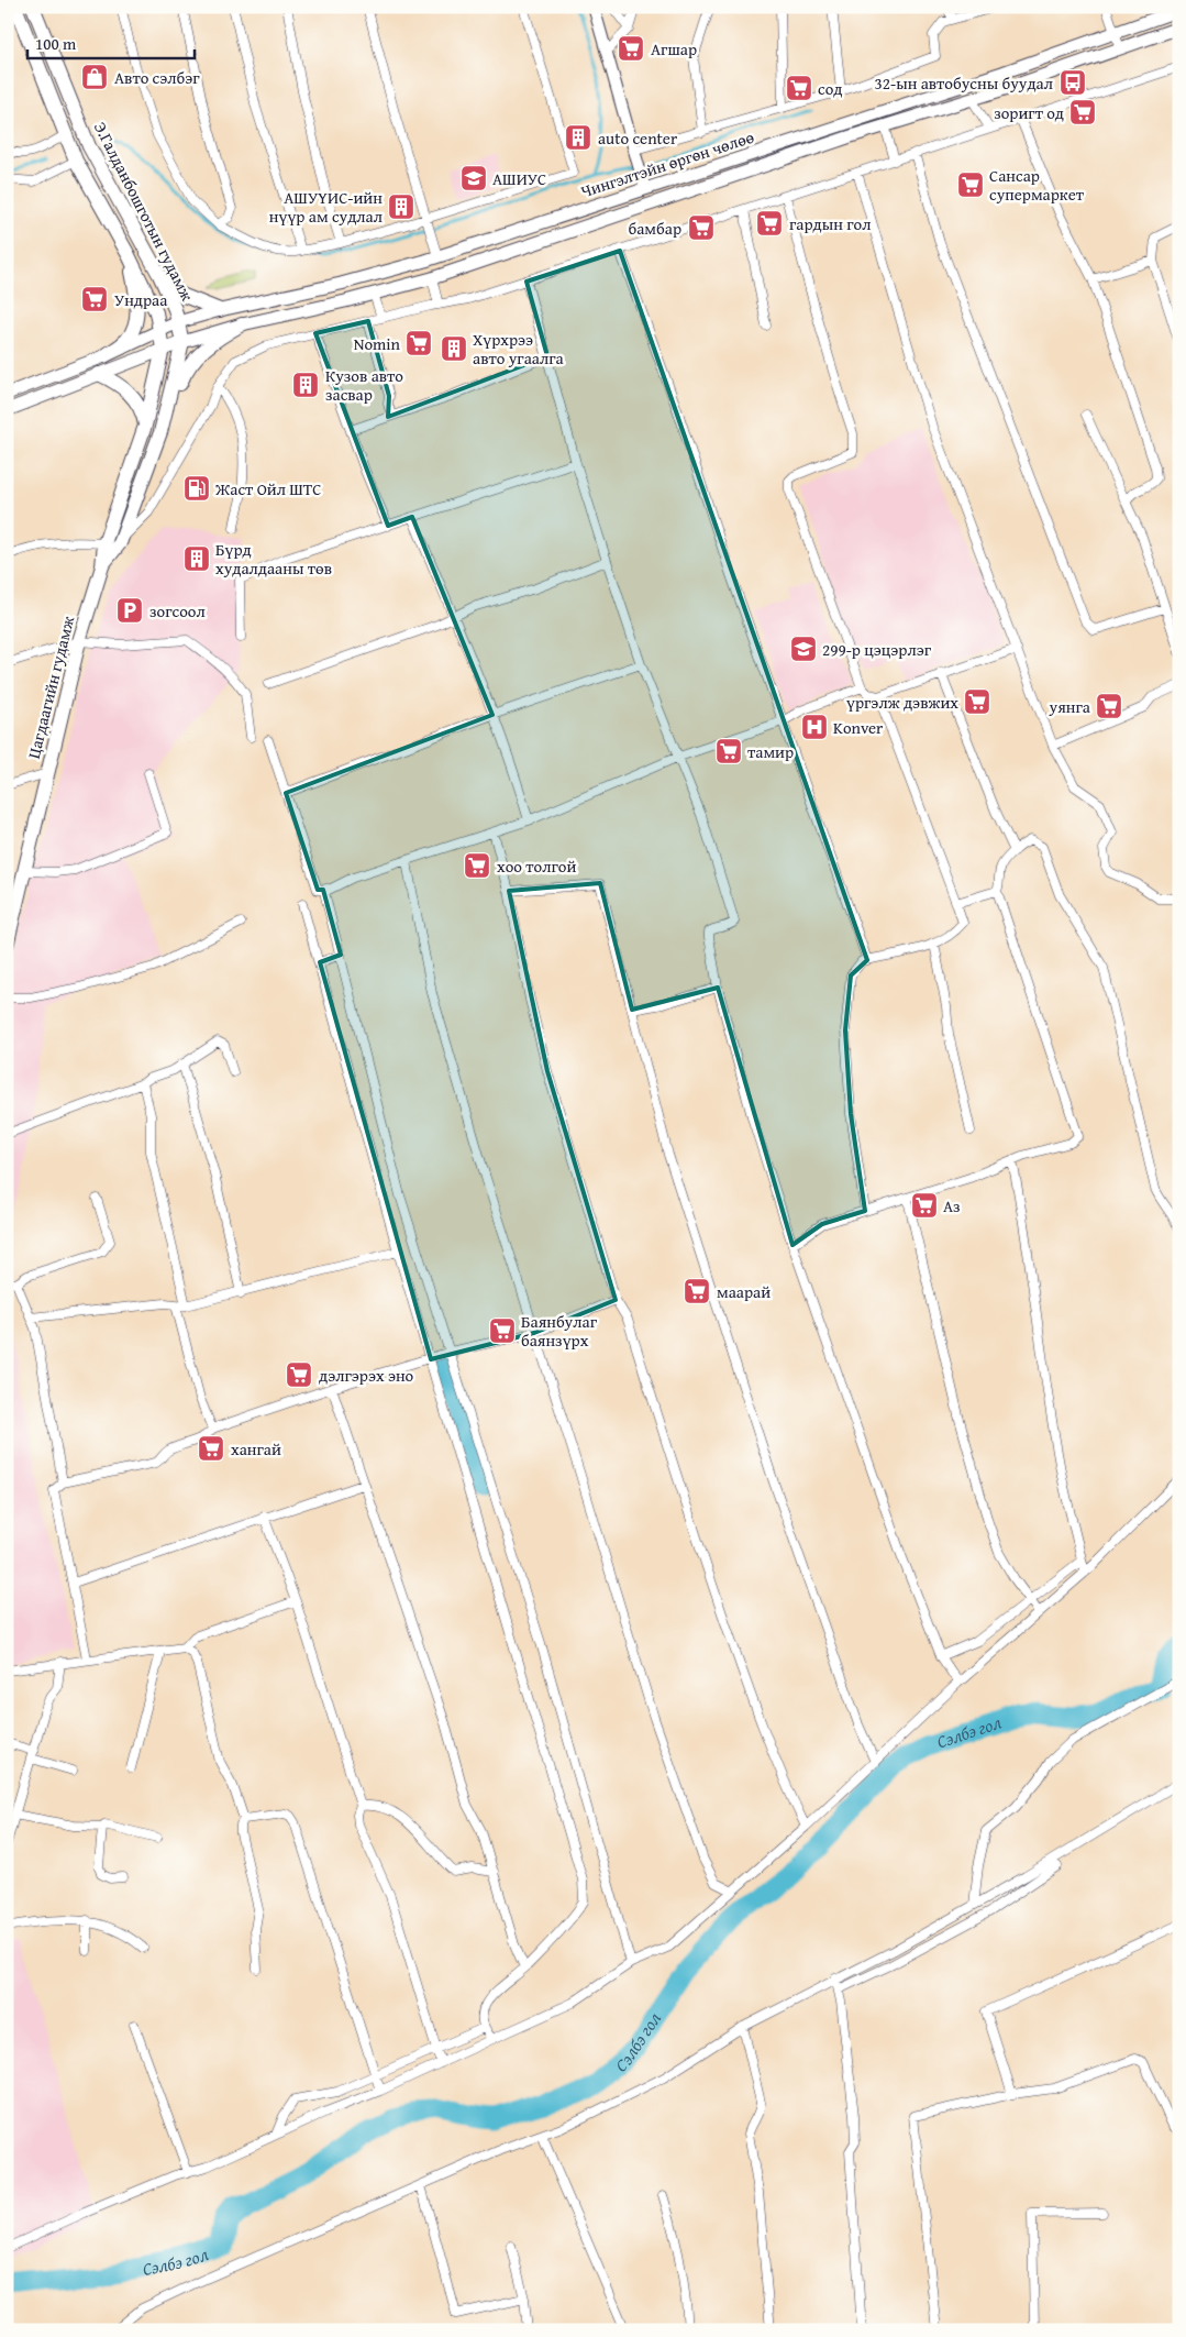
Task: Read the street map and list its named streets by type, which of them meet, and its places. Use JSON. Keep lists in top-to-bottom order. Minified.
{"streets":{"main road":["Чингэлтэйн өргөн чөлөө","Э.Галданбошготын гудамж","Цагдаагийн гудамж"]},"crossings":[["Чингэлтэйн өргөн чөлөө","Э.Галданбошготын гудамж"],["Чингэлтэйн өргөн чөлөө","Цагдаагийн гудамж"],["Э.Галданбошготын гудамж","Цагдаагийн гудамж"]],"water":["Сэлбэ гол"],"places":{"supermarket":["Агшар","сод","зоригт од","Сансар супермаркет","гардын гол","бамбар","Ундраа","Nomin","үргэлж дэвжих","уянга","тамир","хоо толгой","Аз","маарай","Баянбулаг баянзүрх","дэлгэрэх эно","хангай"],"shop":["Авто сэлбэг"],"bus stop":["32-ын автобусны буудал"],"building":["auto center","АШУҮИС-ийн нүүр ам судлал","Хүрхрээ авто угаалга","Кузов авто засвар","Бүрд худалдааны төв"],"school or university":["АШИУС","299-р цэцэрлэг"],"fuel station":["Жаст Ойл ШТС"],"parking":["зогсоол"],"hospital":["Konver"]},"scale_bar":"100 m"}
